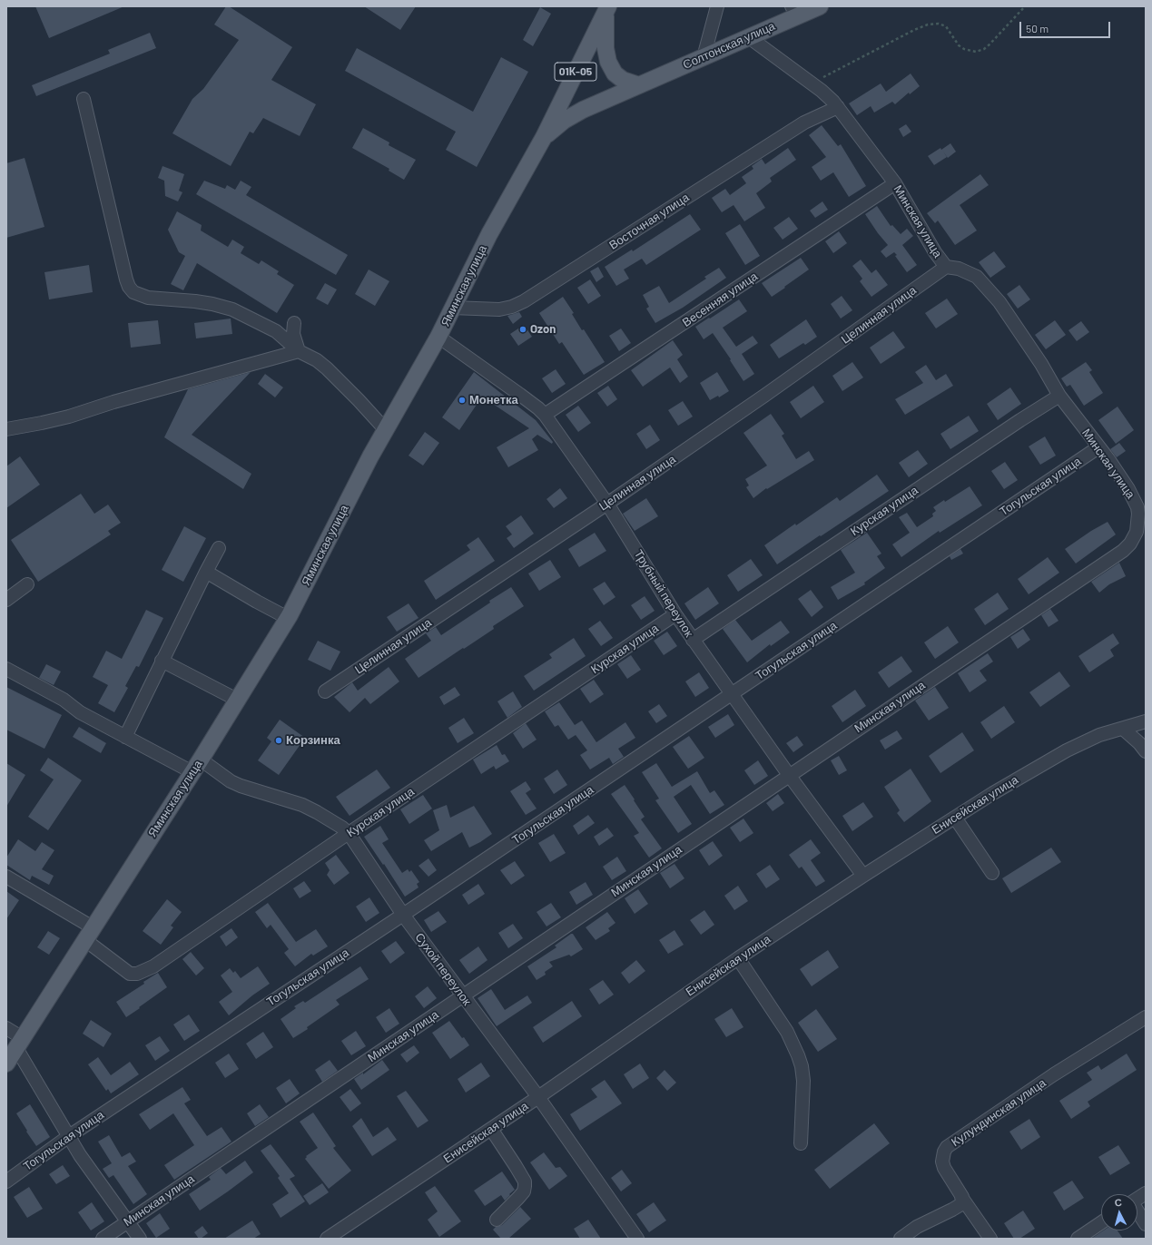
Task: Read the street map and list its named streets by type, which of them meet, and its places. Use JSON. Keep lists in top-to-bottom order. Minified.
{"streets":{"main road":["Солтонская улица","01К-05","Яминская улица"],"street":["Восточная улица","Минская улица","Весенняя улица","Целинная улица","Тогульская улица","Курская улица","Трубный переулок","Енисейская улица","Сухой переулок","Кулундинская улица"]},"crossings":[["Солтонская улица","Минская улица"],["Солтонская улица","Яминская улица"],["Восточная улица","Минская улица"],["Восточная улица","Яминская улица"],["Минская улица","Весенняя улица"],["Минская улица","Целинная улица"],["Минская улица","Тогульская улица"],["Минская улица","Курская улица"],["Минская улица","Трубный переулок"],["Минская улица","Сухой переулок"],["Яминская улица","Курская улица"],["Яминская улица","Трубный переулок"],["Яминская улица","Сухой переулок"],["Весенняя улица","Трубный переулок"],["Целинная улица","Трубный переулок"],["Тогульская улица","Трубный переулок"],["Тогульская улица","Сухой переулок"],["Курская улица","Трубный переулок"],["Курская улица","Сухой переулок"],["Трубный переулок","Енисейская улица"],["Енисейская улица","Сухой переулок"]],"places":["Ozon","Монетка","Корзинка"],"scale_bar":"50 m","north":"top"}
